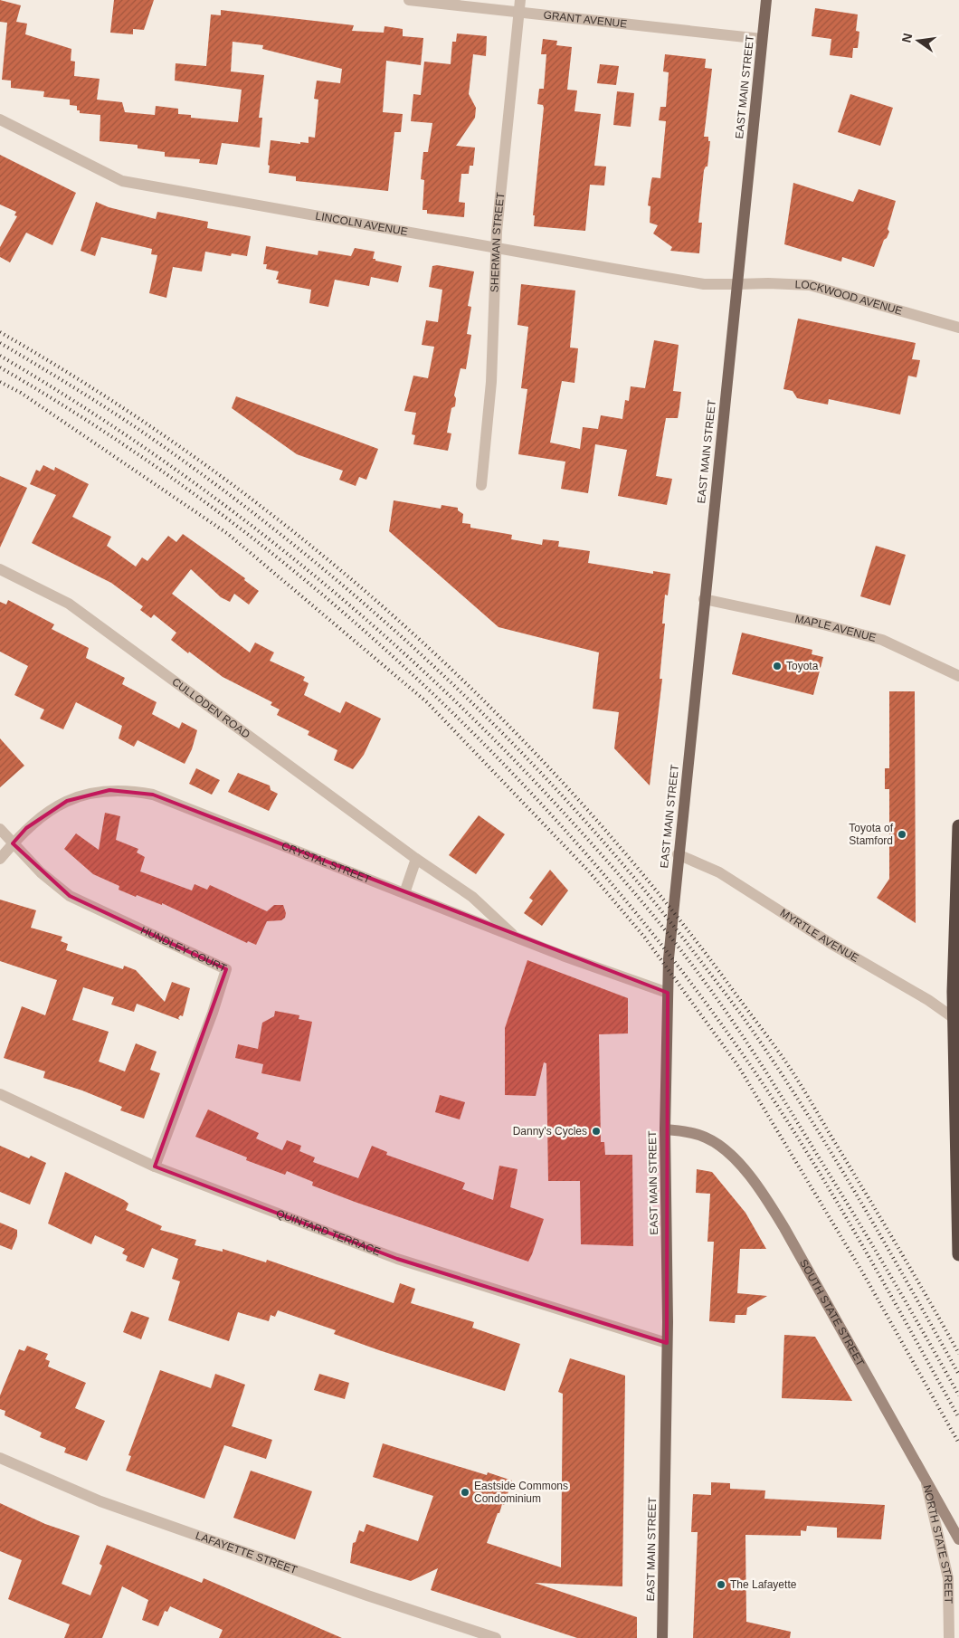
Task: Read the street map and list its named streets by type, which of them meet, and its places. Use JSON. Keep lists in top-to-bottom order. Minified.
{"streets":{"main road":["EAST MAIN STREET","SOUTH STATE STREET"],"street":["GRANT AVENUE","LINCOLN AVENUE","SHERMAN STREET","LOCKWOOD AVENUE","MAPLE AVENUE","CULLODEN ROAD","CRYSTAL STREET","MYRTLE AVENUE","HUNDLEY COURT","QUINTARD TERRACE","NORTH STATE STREET","LAFAYETTE STREET"]},"crossings":[["GRANT AVENUE","EAST MAIN STREET"],["GRANT AVENUE","SHERMAN STREET"],["EAST MAIN STREET","LINCOLN AVENUE"],["EAST MAIN STREET","LOCKWOOD AVENUE"],["EAST MAIN STREET","MAPLE AVENUE"],["EAST MAIN STREET","CRYSTAL STREET"],["EAST MAIN STREET","MYRTLE AVENUE"],["EAST MAIN STREET","QUINTARD TERRACE"],["EAST MAIN STREET","SOUTH STATE STREET"],["LINCOLN AVENUE","SHERMAN STREET"],["LINCOLN AVENUE","LOCKWOOD AVENUE"],["CULLODEN ROAD","CRYSTAL STREET"],["CRYSTAL STREET","HUNDLEY COURT"],["HUNDLEY COURT","QUINTARD TERRACE"],["SOUTH STATE STREET","NORTH STATE STREET"]],"places":["Toyota","Toyota of Stamford","Danny's Cycles","Eastside Commons Condominium","The Lafayette"],"north":"left"}
